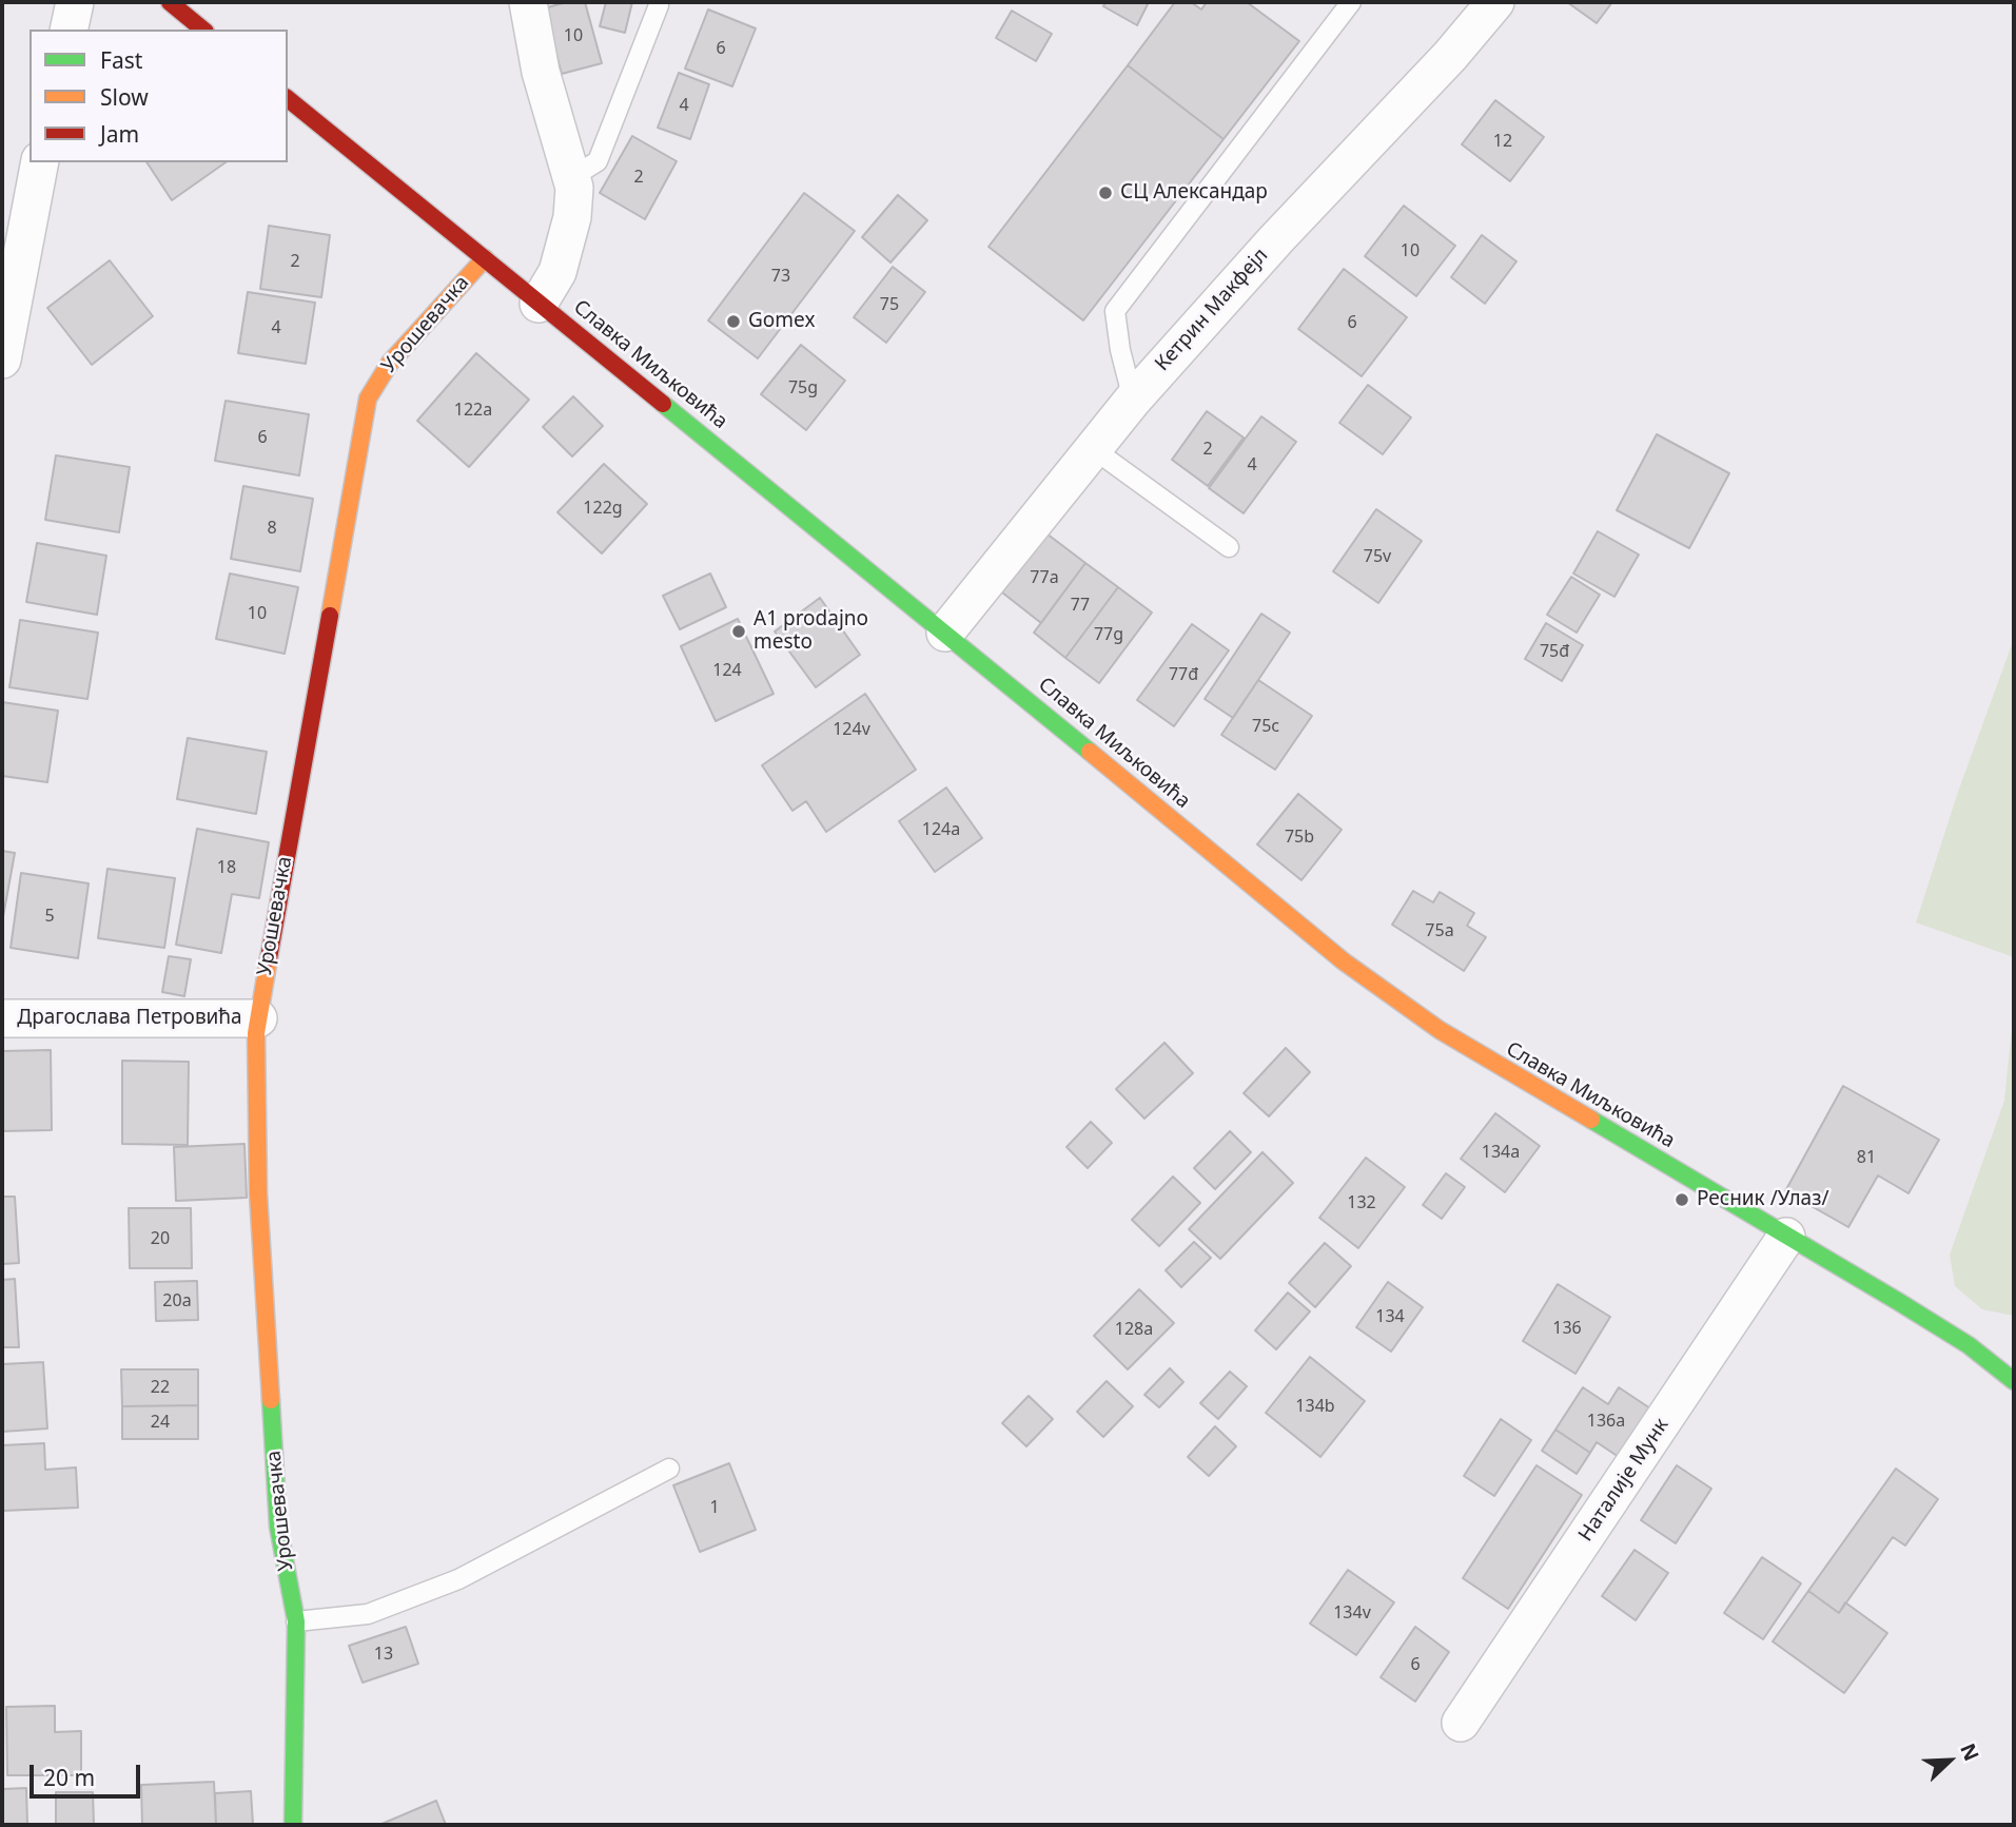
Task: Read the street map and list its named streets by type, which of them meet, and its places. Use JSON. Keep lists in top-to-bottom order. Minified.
{"streets":{"street":["Кетрин Макфејл","Урошевачка","Славка Миљковића","Драгослава Петровића","Наталије Мунк"]},"crossings":[["Кетрин Макфејл","Славка Миљковића"],["Урошевачка","Славка Миљковића"],["Урошевачка","Драгослава Петровића"],["Славка Миљковића","Наталије Мунк"]],"places":["СЦ Александар","Gomex","A1 prodajno mesto","Ресник /Улаз/"],"house_numbers":["10","6","4","12","2","10","2","73","75","6","4","75g","122a","6","2","4","122g","8","75v","77a","77","10","77g","75đ","124","77đ","75c","124v","124a","75b","18","5","75a","134a","81","132","20","20a","134","136","128a","22","134b","136a","24","1","134v","13","6"],"legend":["Fast","Slow","Jam"],"scale_bar":"20 m","north":"top right"}
